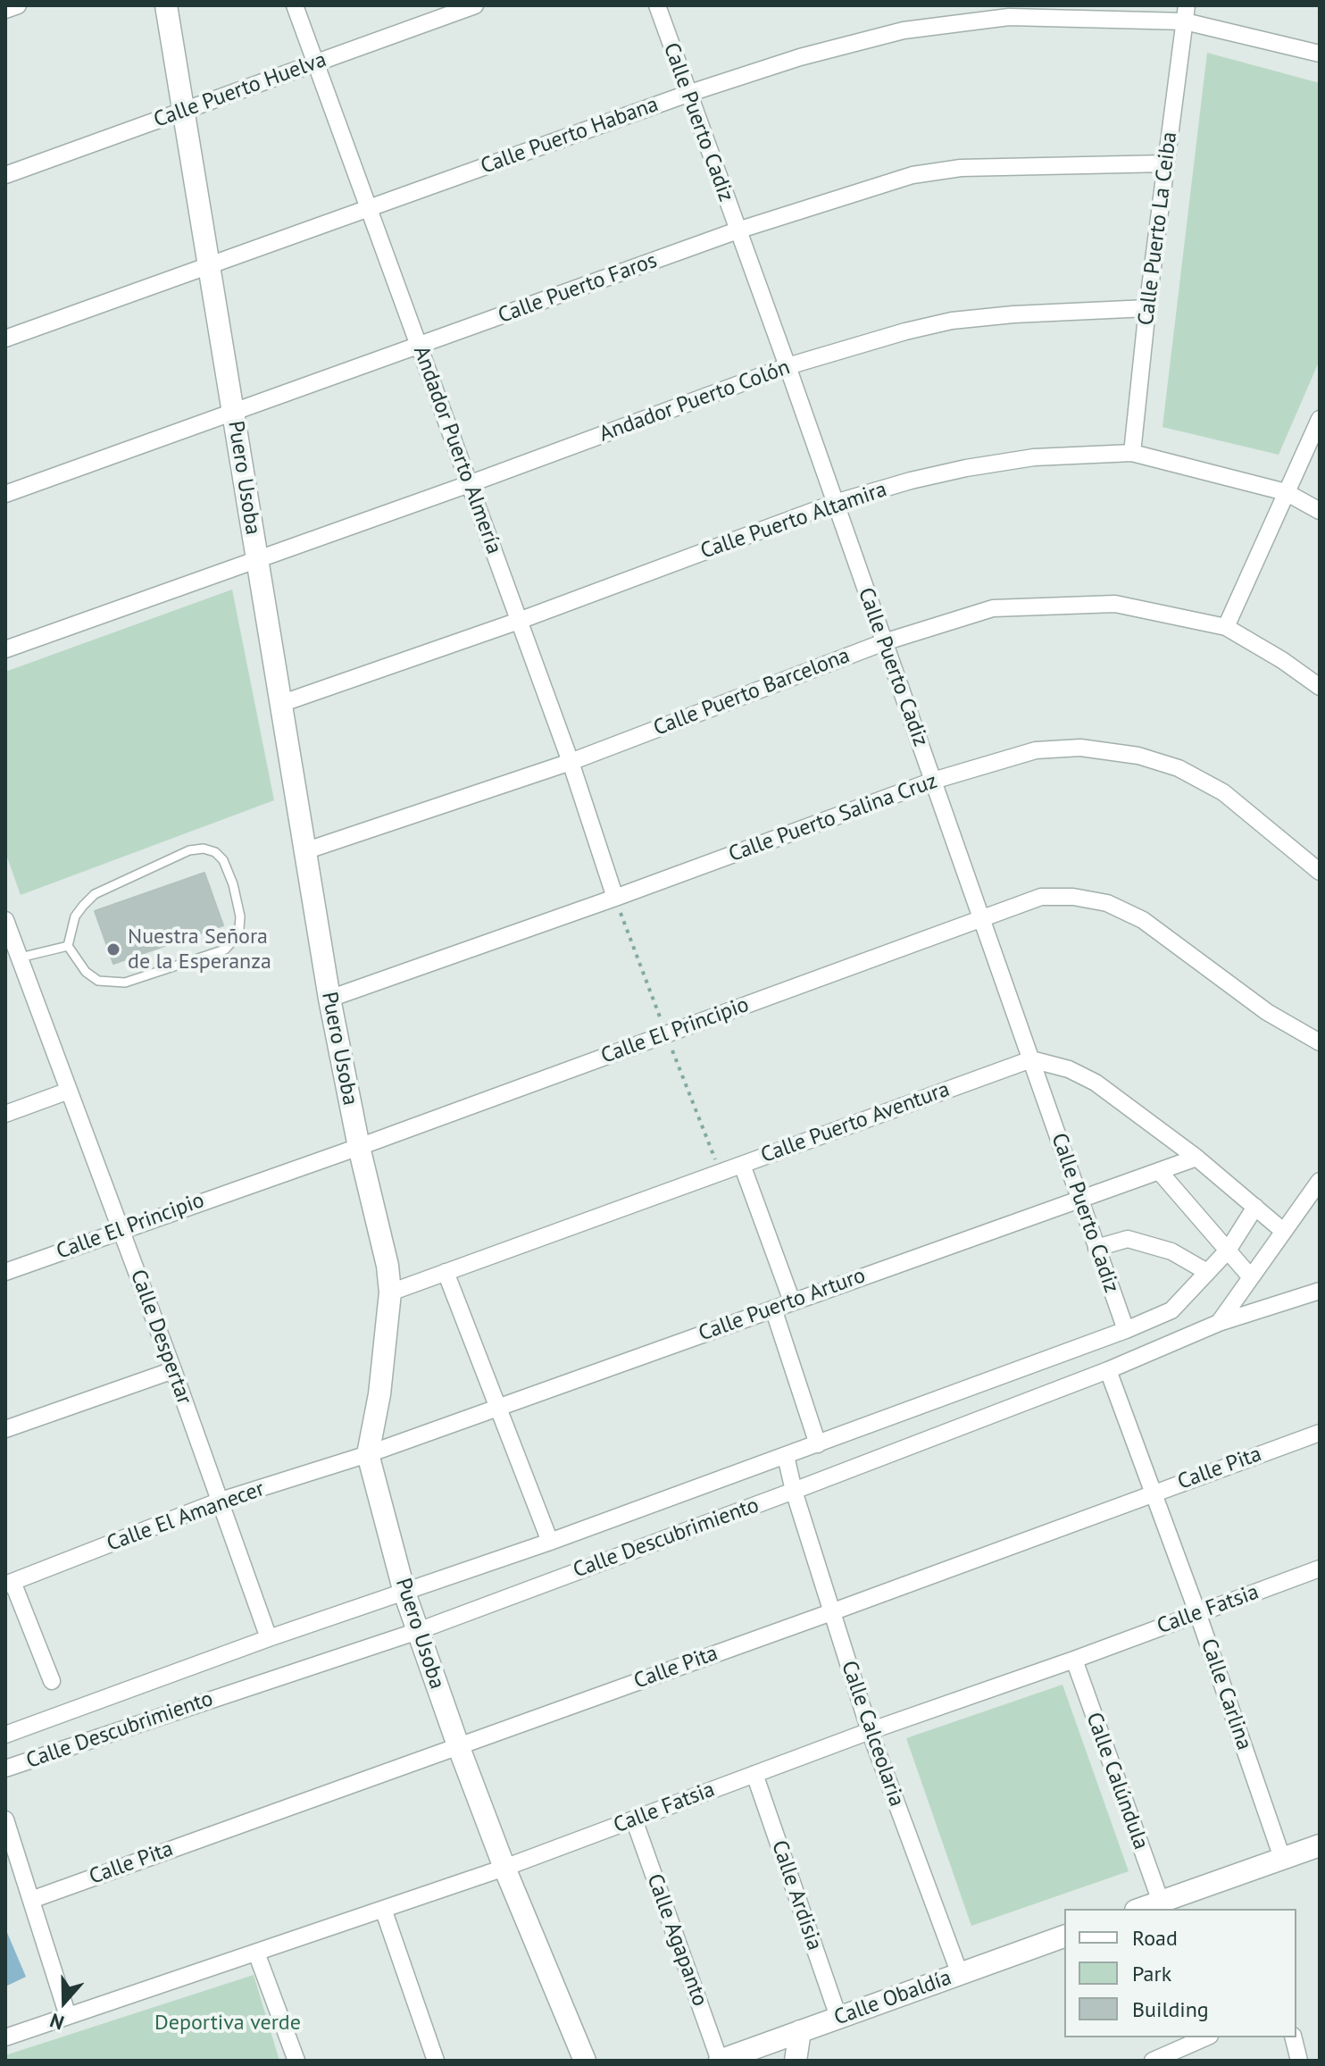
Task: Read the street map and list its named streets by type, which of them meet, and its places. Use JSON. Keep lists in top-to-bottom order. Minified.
{"streets":{"street":["Calle Puerto Huelva","Calle Puerto Cadiz","Calle Puerto Habana","Calle Puerto La Ceiba","Calle Puerto Faros","Andador Puerto Colón","Andador Puerto Almería","Puero Usoba","Calle Puerto Altamira","Calle Puerto Barcelona","Calle Puerto Salina Cruz","Calle El Principio","Calle Puerto Aventura","Calle Puerto Arturo","Calle Despertar","Calle Pita","Calle El Amanecer","Calle Descubrimiento","Calle Fatsia","Calle Carlina","Calle Calceolaria","Calle Calúndula","Calle Ardisia","Calle Agapanto","Calle Obaldía"]},"crossings":[["Calle Puerto Huelva","Andador Puerto Almería"],["Calle Puerto Huelva","Puero Usoba"],["Calle Puerto Cadiz","Calle Puerto Habana"],["Calle Puerto Cadiz","Calle Puerto Faros"],["Calle Puerto Cadiz","Andador Puerto Colón"],["Calle Puerto Cadiz","Calle Puerto Altamira"],["Calle Puerto Cadiz","Calle Puerto Barcelona"],["Calle Puerto Cadiz","Calle Puerto Salina Cruz"],["Calle Puerto Cadiz","Calle El Principio"],["Calle Puerto Cadiz","Calle Puerto Aventura"],["Calle Puerto Cadiz","Calle Puerto Arturo"],["Calle Puerto Cadiz","Calle Descubrimiento"],["Calle Puerto Habana","Calle Puerto La Ceiba"],["Calle Puerto Habana","Andador Puerto Almería"],["Calle Puerto Habana","Puero Usoba"],["Calle Puerto La Ceiba","Calle Puerto Faros"],["Calle Puerto La Ceiba","Andador Puerto Colón"],["Calle Puerto La Ceiba","Calle Puerto Altamira"],["Calle Puerto Faros","Andador Puerto Almería"],["Calle Puerto Faros","Puero Usoba"],["Andador Puerto Colón","Andador Puerto Almería"],["Andador Puerto Colón","Puero Usoba"],["Andador Puerto Almería","Calle Puerto Altamira"],["Andador Puerto Almería","Calle Puerto Barcelona"],["Andador Puerto Almería","Calle Puerto Salina Cruz"],["Puero Usoba","Calle Puerto Altamira"],["Puero Usoba","Calle Puerto Barcelona"],["Puero Usoba","Calle Puerto Salina Cruz"],["Puero Usoba","Calle El Principio"],["Puero Usoba","Calle Puerto Aventura"],["Puero Usoba","Calle Puerto Arturo"],["Puero Usoba","Calle Pita"],["Puero Usoba","Calle El Amanecer"],["Puero Usoba","Calle Descubrimiento"],["Puero Usoba","Calle Fatsia"],["Calle El Principio","Calle Despertar"],["Calle Puerto Arturo","Calle El Amanecer"],["Calle Despertar","Calle El Amanecer"],["Calle Despertar","Calle Descubrimiento"],["Calle Pita","Calle Carlina"],["Calle Pita","Calle Calceolaria"],["Calle Descubrimiento","Calle Carlina"],["Calle Descubrimiento","Calle Calceolaria"],["Calle Fatsia","Calle Carlina"],["Calle Fatsia","Calle Calceolaria"],["Calle Fatsia","Calle Calúndula"],["Calle Fatsia","Calle Ardisia"],["Calle Fatsia","Calle Agapanto"],["Calle Calceolaria","Calle Obaldía"],["Calle Ardisia","Calle Obaldía"],["Calle Agapanto","Calle Obaldía"]],"parks":["Deportiva verde"],"places":["Nuestra Señora de la Esperanza"],"legend":["Road","Park","Building"],"north":"bottom"}
